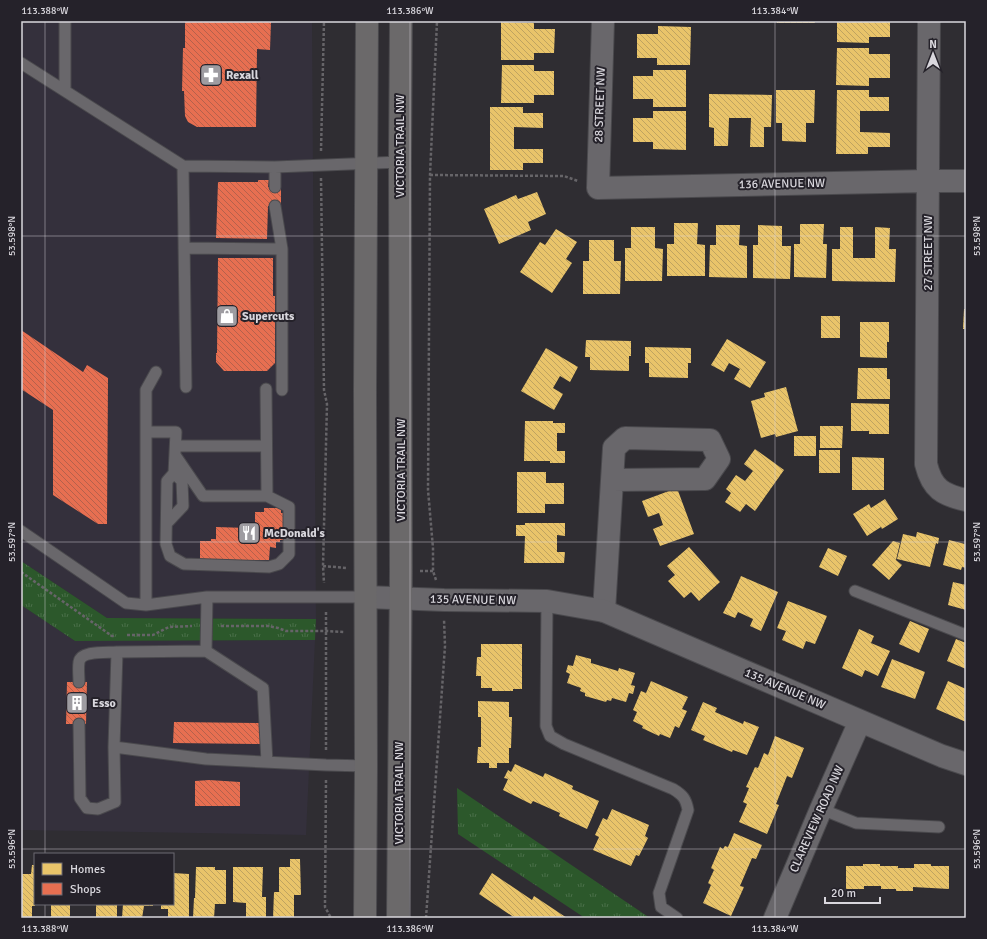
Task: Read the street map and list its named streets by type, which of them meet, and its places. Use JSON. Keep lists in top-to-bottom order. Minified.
{"streets":{"main road":["VICTORIA TRAIL NW"],"street":["28 STREET NW","136 AVENUE NW","27 STREET NW","135 AVENUE NW","CLAREVIEW ROAD NW"]},"crossings":[["28 STREET NW","136 AVENUE NW"],["VICTORIA TRAIL NW","135 AVENUE NW"],["136 AVENUE NW","27 STREET NW"],["135 AVENUE NW","CLAREVIEW ROAD NW"]],"places":{"pharmacy":["Rexall"],"shop":["Supercuts"],"restaurant":["McDonald's"],"building":["Esso"]},"legend":["Homes","Shops"],"scale_bar":"20 m","north":"top","coordinates":["113.388°W","113.386°W","113.384°W","53.598°N","53.597°N","53.596°N"]}
